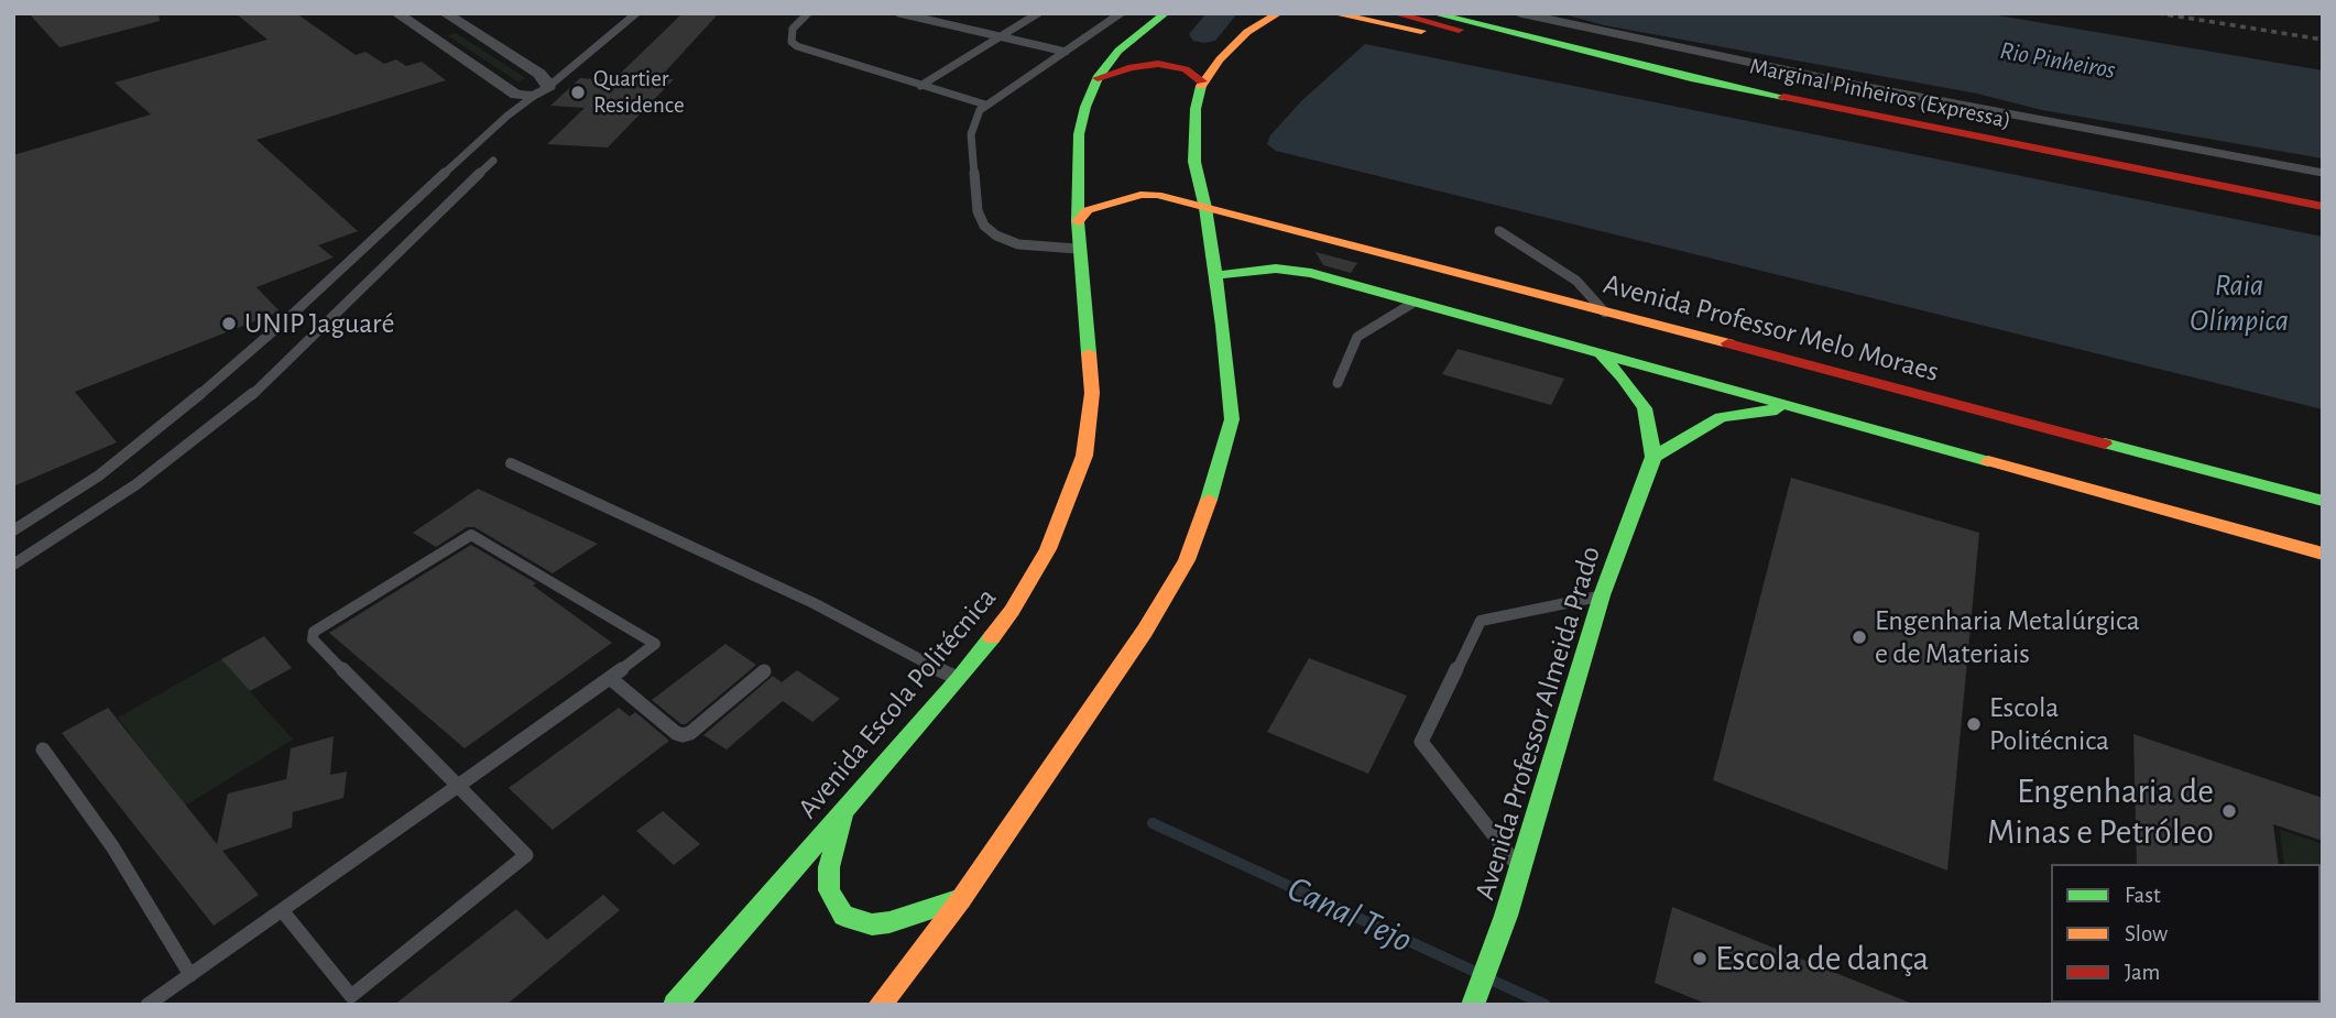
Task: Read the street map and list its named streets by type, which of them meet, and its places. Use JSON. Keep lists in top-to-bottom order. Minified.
{"streets":{"main road":["Marginal Pinheiros (Expressa)","Avenida Professor Melo Moraes","Avenida Escola Politécnica","Avenida Professor Almeida Prado"]},"crossings":[["Avenida Professor Melo Moraes","Avenida Escola Politécnica"]],"water":["Rio Pinheiros","Raia Olímpica","Canal Tejo"],"places":["Quartier Residence","UNIP Jaguaré","Engenharia Metalúrgica e de Materiais","Escola Politécnica","Engenharia de Minas e Petróleo","Escola de dança"],"legend":["Fast","Slow","Jam"]}
